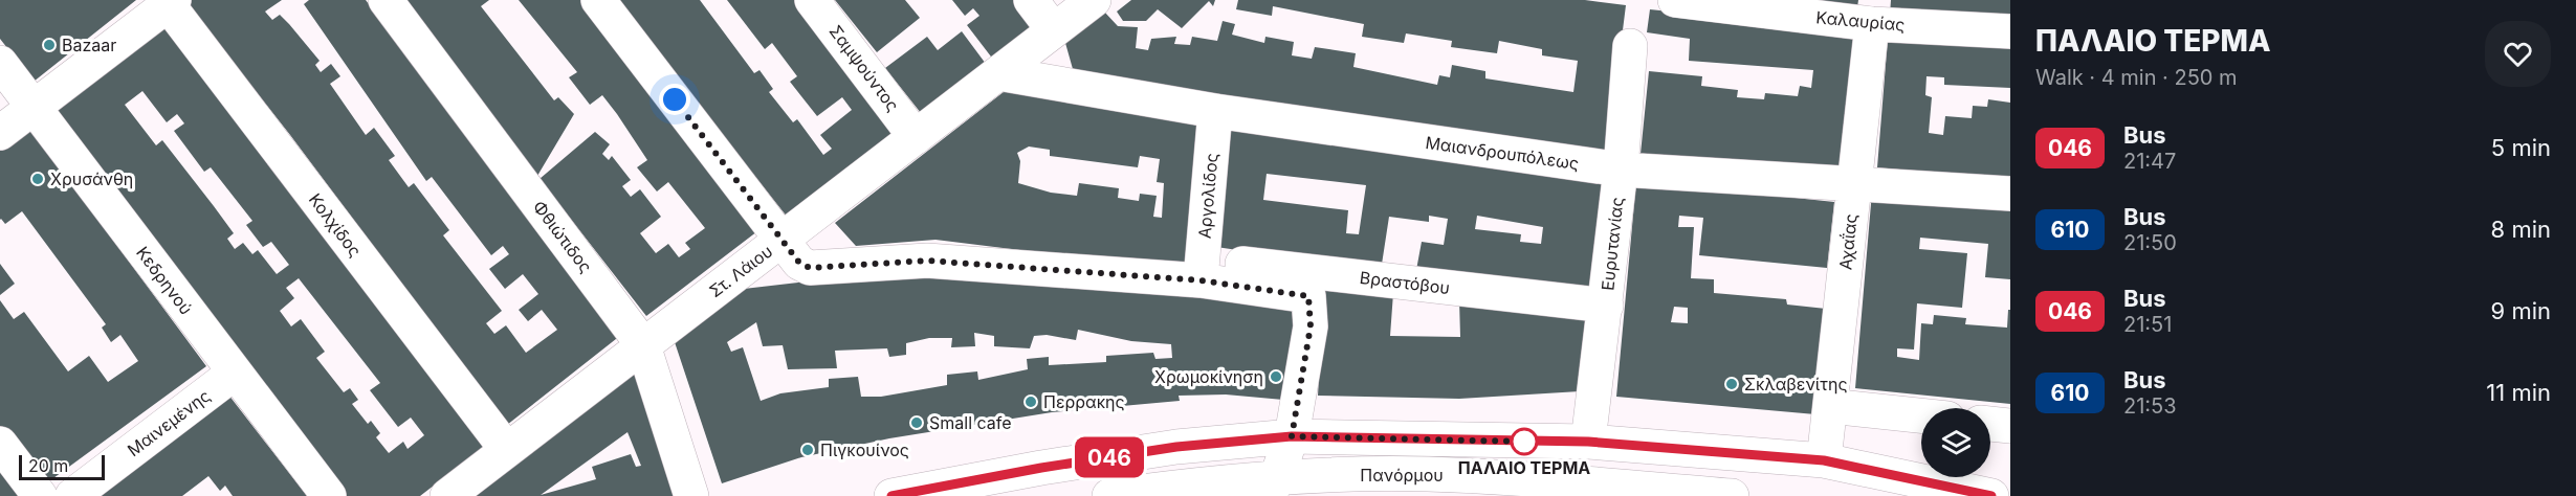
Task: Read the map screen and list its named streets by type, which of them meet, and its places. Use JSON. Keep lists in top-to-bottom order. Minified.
{"streets":{"street":["Καλαυρίας","Σαμψούντος","Μαιανδρουπόλεως","Αργολίδος","Κολχίδος","Φθιώτιδος","Αχαΐας","Ευρυτανίας","Στ. Λάιου","Κεδρηνού","Βραστόβου","Μαινεμένης","Πανόρμου"]},"crossings":[["Καλαυρίας","Αχαΐας"],["Σαμψούντος","Στ. Λάιου"],["Μαιανδρουπόλεως","Αργολίδος"],["Μαιανδρουπόλεως","Αχαΐας"],["Μαιανδρουπόλεως","Ευρυτανίας"],["Μαιανδρουπόλεως","Στ. Λάιου"],["Αργολίδος","Βραστόβου"],["Κολχίδος","Στ. Λάιου"],["Φθιώτιδος","Στ. Λάιου"],["Αχαΐας","Πανόρμου"],["Ευρυτανίας","Βραστόβου"],["Ευρυτανίας","Πανόρμου"],["Στ. Λάιου","Βραστόβου"],["Κεδρηνού","Μαινεμένης"],["Βραστόβου","Πανόρμου"]],"places":["Bazaar","Χρυσάνθη","Χρωμοκίνηση","Σκλαβενίτης","Περρακης","Small cafe","ΠΑΛΑΙΟ ΤΕΡΜΑ","Πιγκουίνος"],"lines":["bus line 046"],"scale_bar":"20 m","page":{"on_map":"046","heading":["ΠΑΛΑΙΟ ΤΕΡΜΑ","Walk · 4 min · 250 m"],"list":[{"mark":"046","name":"Bus","note":"21:47","value":"5 min"},{"mark":"610","name":"Bus","note":"21:50","value":"8 min"},{"mark":"046","name":"Bus","note":"21:51","value":"9 min"},{"mark":"610","name":"Bus","note":"21:53","value":"11 min"}],"scale":"20 m"}}
